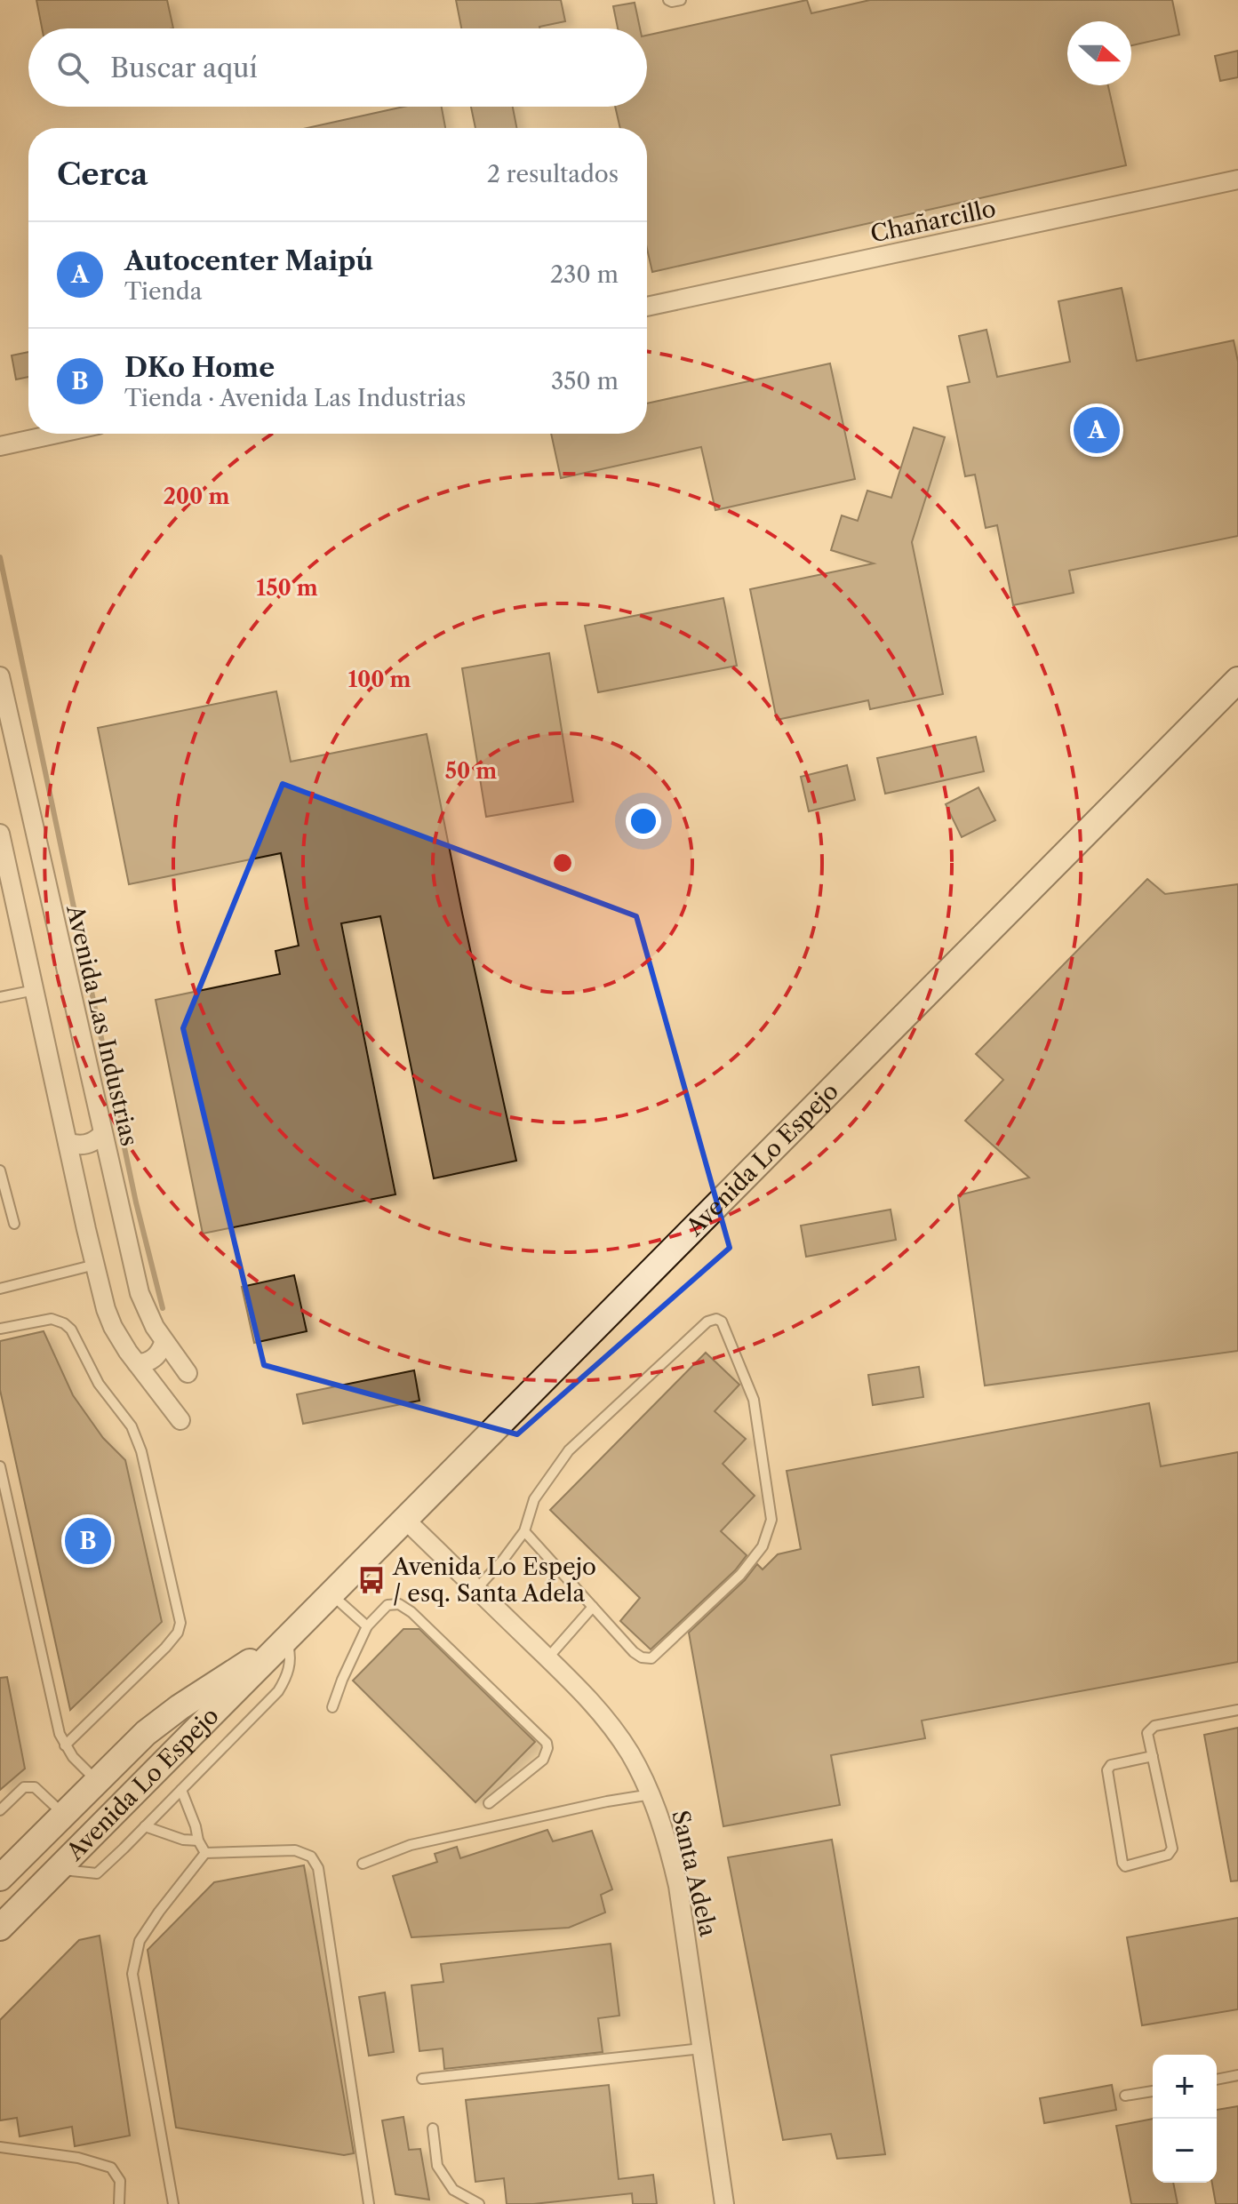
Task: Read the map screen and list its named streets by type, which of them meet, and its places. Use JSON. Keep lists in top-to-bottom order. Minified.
{"streets":{"main road":["Avenida Lo Espejo"],"street":["Chañarcillo","Avenida Las Industrias","Santa Adela"]},"crossings":[["Avenida Lo Espejo","Santa Adela"]],"places":{"bus stop":["Avenida Lo Espejo / esq. Santa Adela"]},"north":"right","page":{"search":"Buscar aquí","heading":["Cerca","2 resultados"],"list":[{"mark":"A","name":"Autocenter Maipú","note":"Tienda","value":"230 m"},{"mark":"B","name":"DKo Home","note":"Tienda · Avenida Las Industrias","value":"350 m"}],"pins":["A","B"],"map_buttons":["+","−"]},"rings":["200 m","150 m","100 m","50 m"]}
